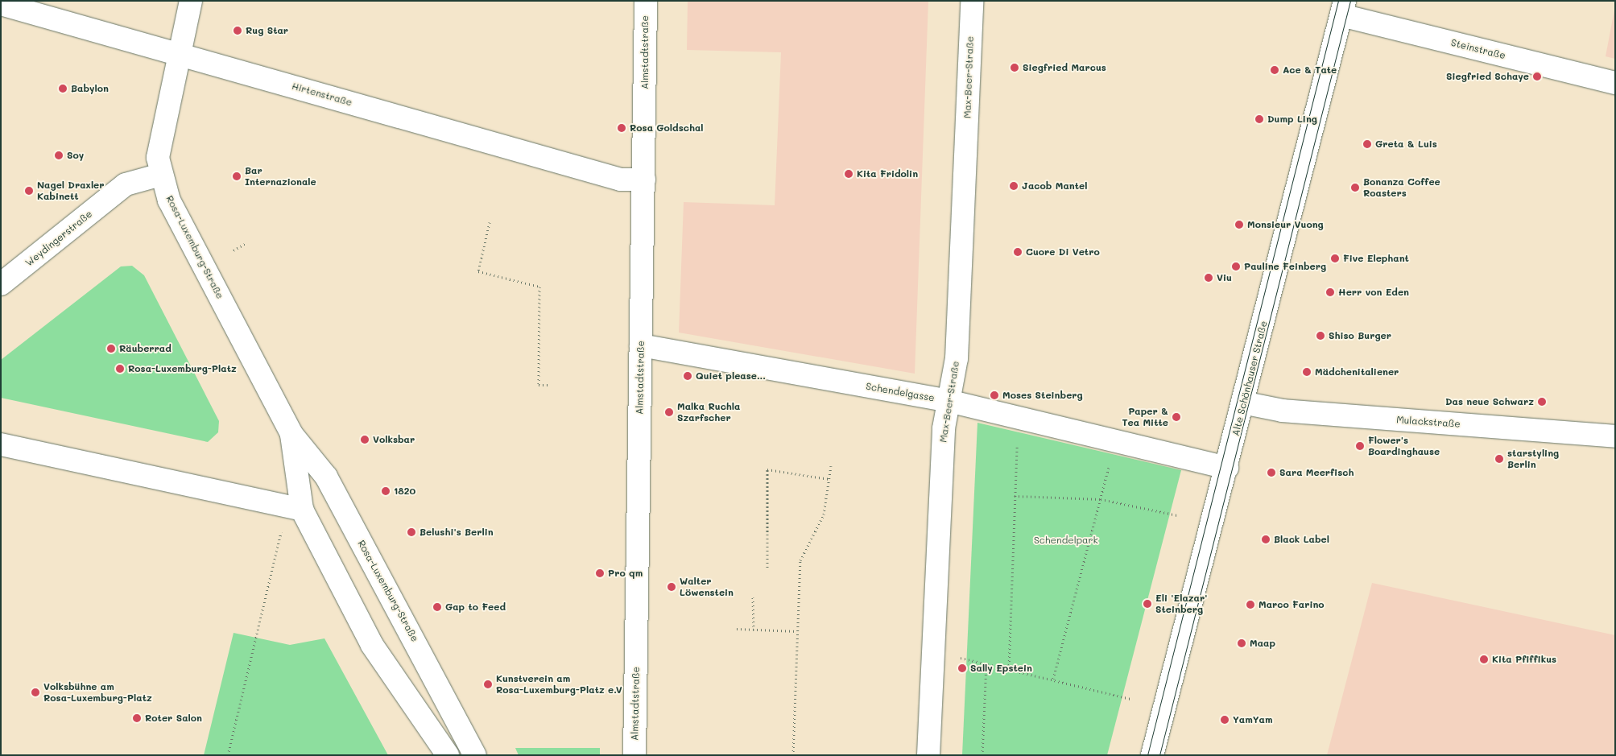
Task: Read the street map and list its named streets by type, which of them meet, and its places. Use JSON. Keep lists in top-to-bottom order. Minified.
{"streets":{"street":["Steinstraße","Almstadtstraße","Max-Beer-Straße","Hirtenstraße","Weydingerstraße","Rosa-Luxemburg-Straße","Alte Schönhauser Straße","Schendelgasse","Mulackstraße"]},"crossings":[["Steinstraße","Alte Schönhauser Straße"],["Almstadtstraße","Hirtenstraße"],["Almstadtstraße","Schendelgasse"],["Max-Beer-Straße","Schendelgasse"],["Hirtenstraße","Rosa-Luxemburg-Straße"],["Weydingerstraße","Rosa-Luxemburg-Straße"],["Alte Schönhauser Straße","Schendelgasse"],["Alte Schönhauser Straße","Mulackstraße"]],"parks":["Schendelpark"],"places":["Rug Star","Siegfried Marcus","Ace & Tate","Siegfried Schaye","Babylon","Dump Ling","Rosa Goldschal","Greta & Luis","Soy","Kita Fridolin","Bar Internazionale","Jacob Mantel","Bonanza Coffee Roasters","Nagel Draxler Kabinett","Monsieur Vuong","Cuore Di Vetro","Five Elephant","Pauline Feinberg","Viu","Herr von Eden","Shiso Burger","Räuberrad","Rosa-Luxemburg-Platz","Mädchenitaliener","Quiet please...","Moses Steinberg","Das neue Schwarz","Malka Ruchla Szarfscher","Paper & Tea Mitte","Volksbar","Flower's Boardinghause","starstyling Berlin","Sara Meerfisch","1820","Belushi's Berlin","Black Label","Pro qm","Walter Löwenstein","Eli 'Elazar' Steinberg","Marco Farino","Gap to Feed","Maap","Kita Pfiffikus","Sally Epstein","Kunstverein am Rosa-Luxemburg-Platz e.V","Volksbühne am Rosa-Luxemburg-Platz","Roter Salon","YamYam"]}
